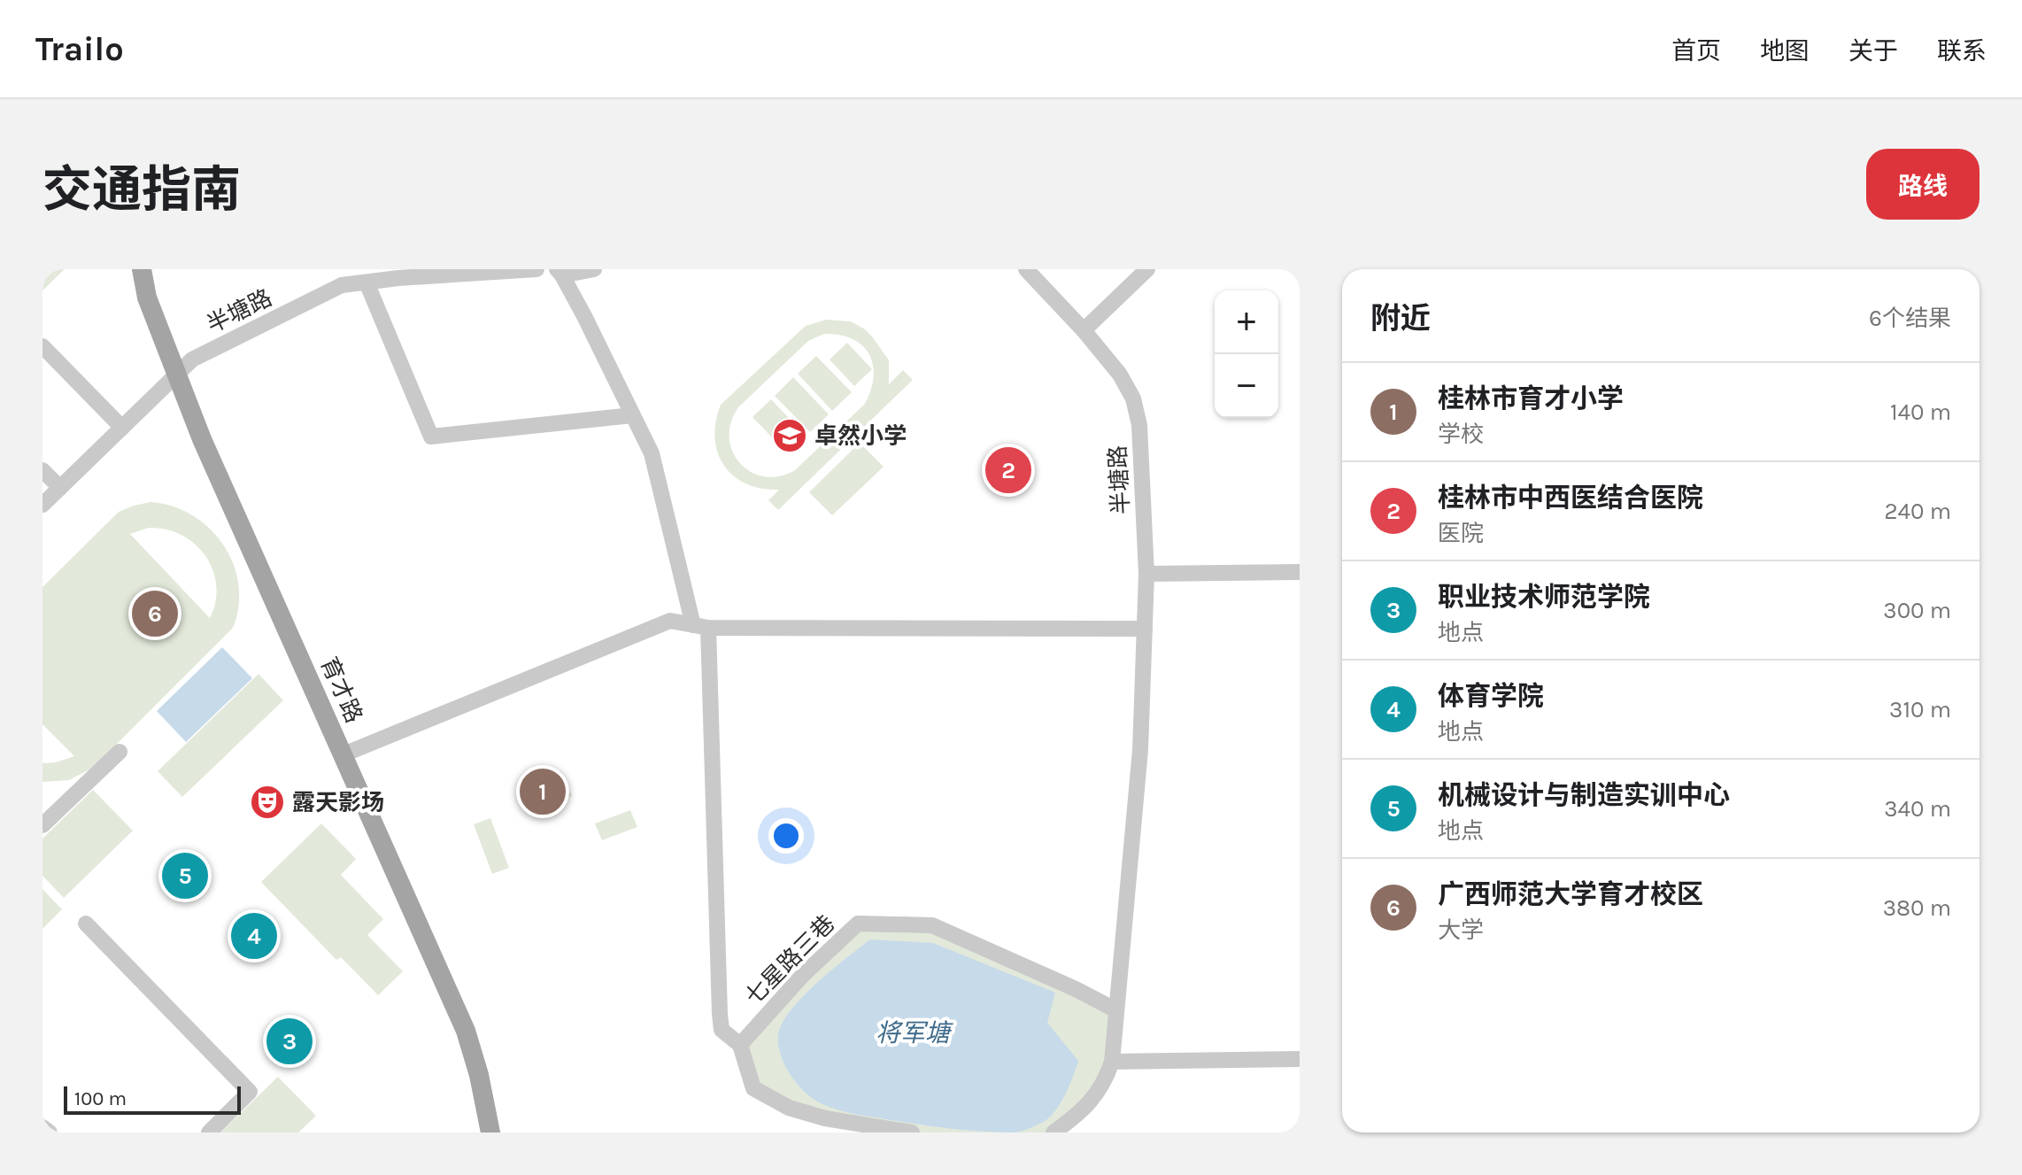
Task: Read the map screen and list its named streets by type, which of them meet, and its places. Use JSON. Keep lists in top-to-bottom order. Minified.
{"streets":{"main road":["育才路"],"street":["半塘路","七星路三巷"]},"crossings":[["半塘路","育才路"],["半塘路","七星路三巷"]],"water":["将军塘"],"places":{"school or university":["卓然小学"],"theatre":["露天影场"]},"scale_bar":"100 m","page":{"header":"Trailo","nav":["首页","地图","关于","联系"],"title":"交通指南","buttons":"路线","heading":["附近","6个结果"],"map_buttons":["+","−"],"list":[{"mark":"1","name":"桂林市育才小学","note":"学校","value":"140 m"},{"mark":"2","name":"桂林市中西医结合医院","note":"医院","value":"240 m"},{"mark":"3","name":"职业技术师范学院","note":"地点","value":"300 m"},{"mark":"4","name":"体育学院","note":"地点","value":"310 m"},{"mark":"5","name":"机械设计与制造实训中心","note":"地点","value":"340 m"},{"mark":"6","name":"广西师范大学育才校区","note":"大学","value":"380 m"}],"pins":["2","6","1","5","4","3"],"scale":"100 m"}}
